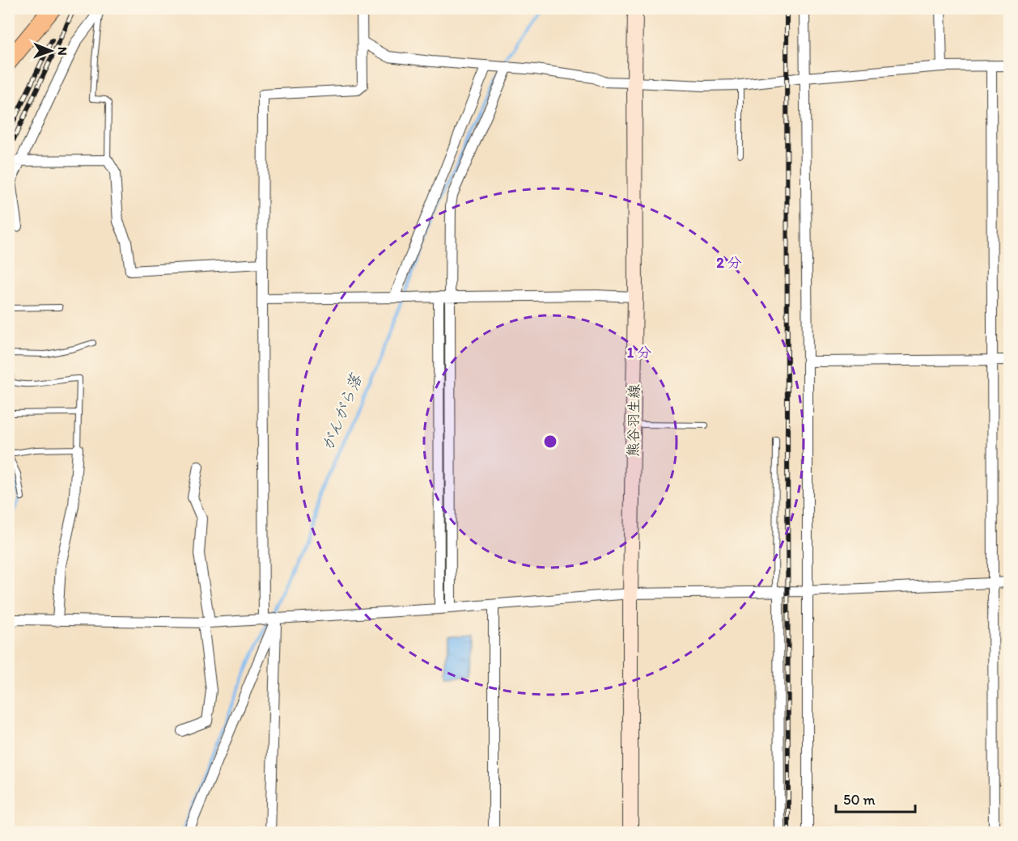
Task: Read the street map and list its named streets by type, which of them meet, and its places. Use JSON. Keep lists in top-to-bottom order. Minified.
{"streets":{"main road":["熊谷羽生線"]},"water":["がんがら落"],"scale_bar":"50 m","north":"right","rings":["2 分","1 分"]}
